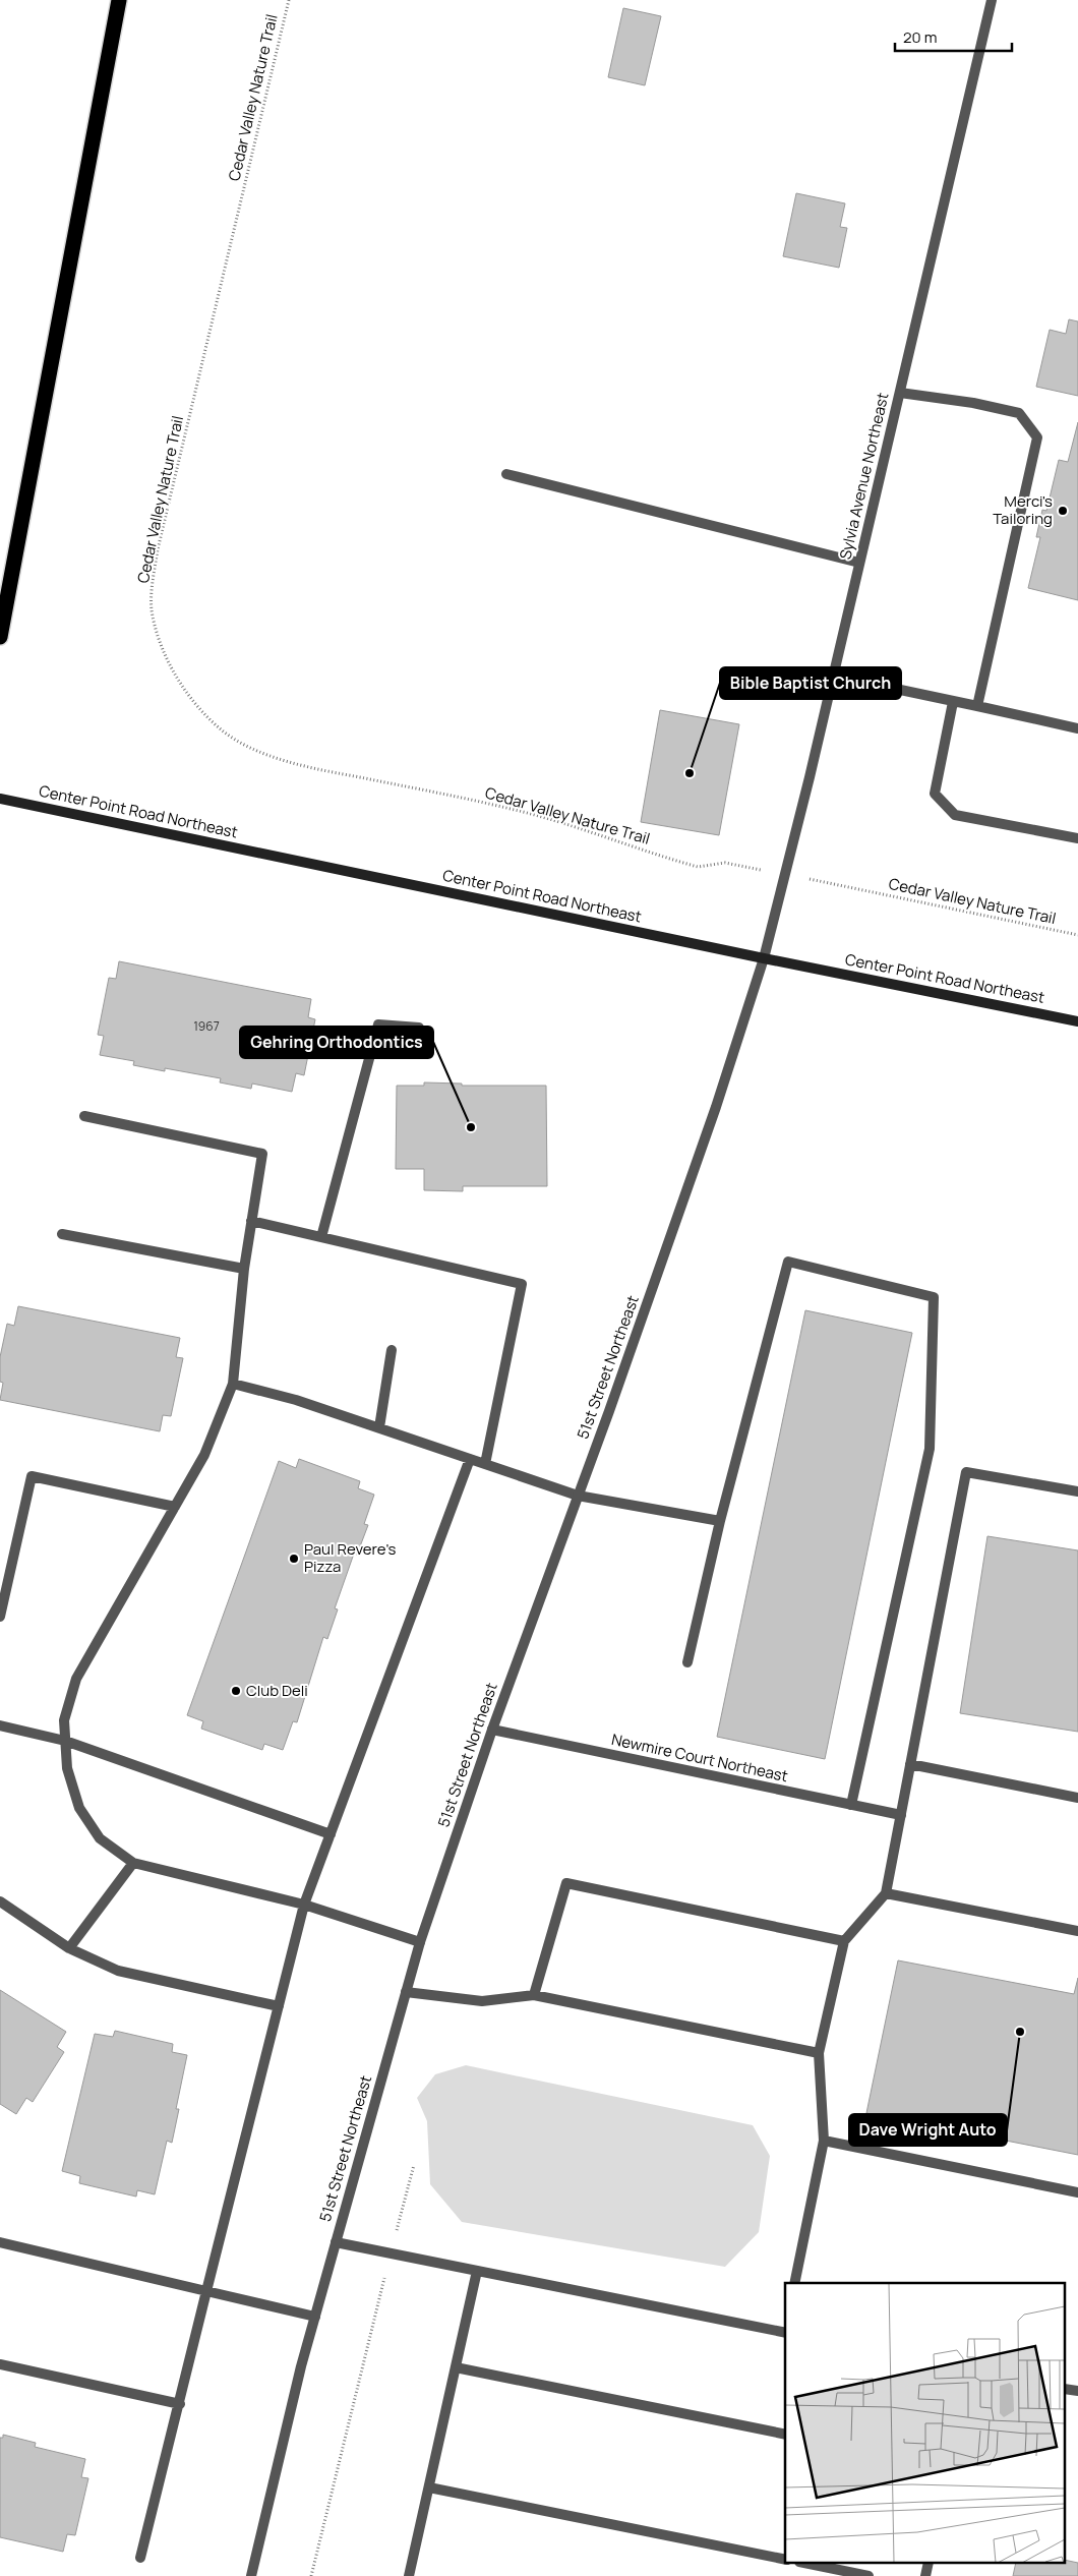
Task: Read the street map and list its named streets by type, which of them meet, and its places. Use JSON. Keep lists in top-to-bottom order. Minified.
{"streets":{"main road":["Center Point Road Northeast"],"street":["Sylvia Avenue Northeast","51st Street Northeast","Newmire Court Northeast"],"path":["Cedar Valley Nature Trail"]},"crossings":[["Sylvia Avenue Northeast","Center Point Road Northeast"],["Sylvia Avenue Northeast","51st Street Northeast"],["Center Point Road Northeast","51st Street Northeast"],["51st Street Northeast","Newmire Court Northeast"]],"places":["Merci's Tailoring","Bible Baptist Church","Gehring Orthodontics","Paul Revere's Pizza","Club Deli","Dave Wright Auto"],"house_numbers":["1967"],"scale_bar":"20 m"}
